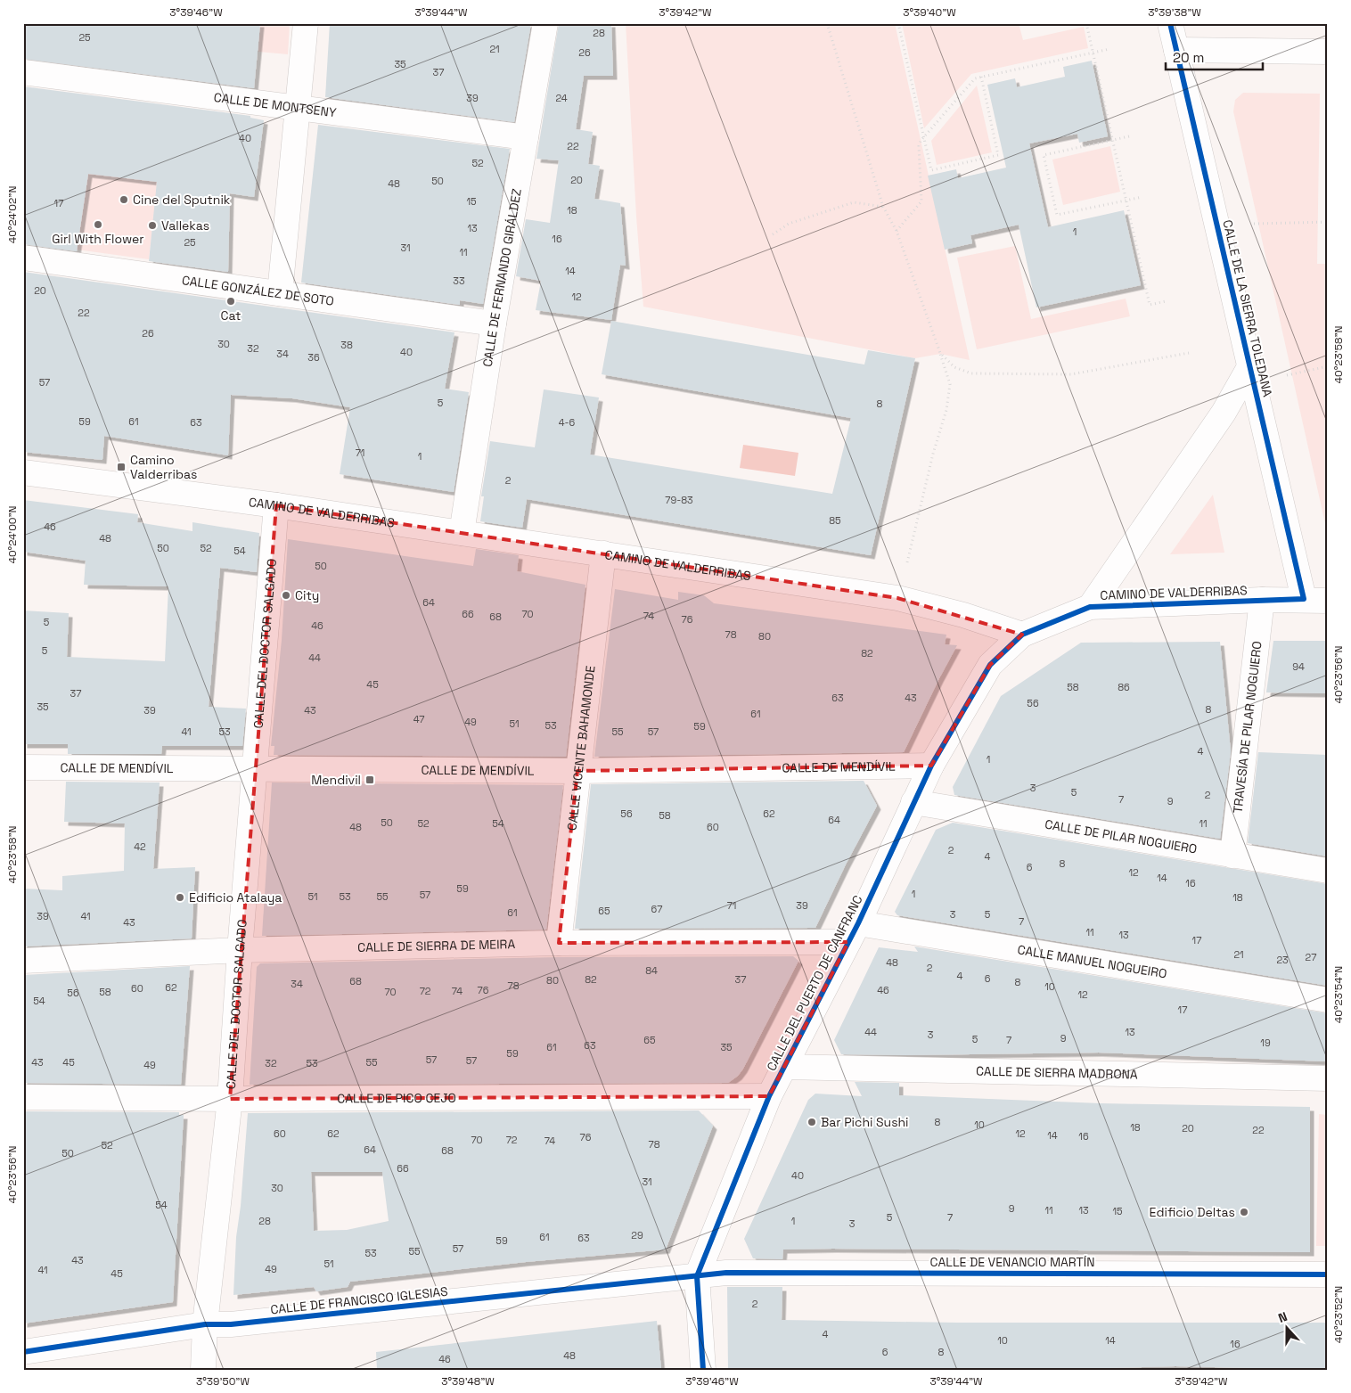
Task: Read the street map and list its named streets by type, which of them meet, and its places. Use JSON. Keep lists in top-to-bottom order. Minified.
{"streets":{"street":["CALLE DE MONTSENY","CALLE DE FERNANDO GIRÁLDEZ","CALLE GONZÁLEZ DE SOTO","CALLE DE LA SIERRA TOLEDANA","CAMINO DE VALDERRIBAS","CALLE DEL DOCTOR SALGADO","TRAVESÍA DE PILAR NOGUIERO","CALLE VICENTE BAHAMONDE","CALLE DE MENDÍVIL","CALLE DE PILAR NOGUIERO","CALLE DE SIERRA DE MEIRA","CALLE MANUEL NOGUEIRO","CALLE DEL PUERTO DE CANFRANC","CALLE DE SIERRA MADRONA","CALLE DE PICO CEJO","CALLE DE VENANCIO MARTÍN","CALLE DE FRANCISCO IGLESIAS"]},"crossings":[["CALLE DE MONTSENY","CALLE DE FERNANDO GIRÁLDEZ"],["CALLE DE FERNANDO GIRÁLDEZ","CALLE GONZÁLEZ DE SOTO"],["CALLE DE FERNANDO GIRÁLDEZ","CAMINO DE VALDERRIBAS"],["CALLE DE LA SIERRA TOLEDANA","CAMINO DE VALDERRIBAS"],["CAMINO DE VALDERRIBAS","CALLE DEL DOCTOR SALGADO"],["CAMINO DE VALDERRIBAS","TRAVESÍA DE PILAR NOGUIERO"],["CAMINO DE VALDERRIBAS","CALLE VICENTE BAHAMONDE"],["CAMINO DE VALDERRIBAS","CALLE DEL PUERTO DE CANFRANC"],["CALLE DEL DOCTOR SALGADO","CALLE DE MENDÍVIL"],["CALLE DEL DOCTOR SALGADO","CALLE DE SIERRA DE MEIRA"],["CALLE DEL DOCTOR SALGADO","CALLE DE PICO CEJO"],["CALLE DEL DOCTOR SALGADO","CALLE DE FRANCISCO IGLESIAS"],["TRAVESÍA DE PILAR NOGUIERO","CALLE DE PILAR NOGUIERO"],["CALLE VICENTE BAHAMONDE","CALLE DE MENDÍVIL"],["CALLE VICENTE BAHAMONDE","CALLE DE SIERRA DE MEIRA"],["CALLE DE MENDÍVIL","CALLE DEL PUERTO DE CANFRANC"],["CALLE DE PILAR NOGUIERO","CALLE DEL PUERTO DE CANFRANC"],["CALLE DE SIERRA DE MEIRA","CALLE MANUEL NOGUEIRO"],["CALLE DE SIERRA DE MEIRA","CALLE DEL PUERTO DE CANFRANC"],["CALLE MANUEL NOGUEIRO","CALLE DEL PUERTO DE CANFRANC"],["CALLE DEL PUERTO DE CANFRANC","CALLE DE SIERRA MADRONA"],["CALLE DEL PUERTO DE CANFRANC","CALLE DE PICO CEJO"],["CALLE DEL PUERTO DE CANFRANC","CALLE DE VENANCIO MARTÍN"],["CALLE DEL PUERTO DE CANFRANC","CALLE DE FRANCISCO IGLESIAS"],["CALLE DE VENANCIO MARTÍN","CALLE DE FRANCISCO IGLESIAS"]],"places":{"other":["Cine del Sputnik","Girl With Flower","Vallekas","Cat","City","Edificio Atalaya","Bar Pichi Sushi","Edificio Deltas"],"transit":["Camino Valderribas","Mendivil"]},"house_numbers":["28","25","21","26","35","37","39","24","40","22","52","20","50","48","15","17","18","13","1","16","25","31","11","14","33","20","12","22","26","30","38","32","40","34","36","57","5","8","59","61","63","4-6","71","1","2","79-83","85","46","48","50","52","54","50","64","66","70","74","68","76","5","46","78","80","5","82","44","94","45","58","86","37","63","43","56","35","8","39","43","61","47","49","51","53","59","41","53","55","57","4","1","3","5","2","7","9","56","62","58","64","50","52","54","11","48","60","42","2","4","8","6","12","14","16","59","1","57","51","53","55","18","71","39","67","65","61","3","5","39","41","7","43","11","13","17","21","27","23","48","2","84","4","6","82","37","80","68","8","34","78","10","62","60","76","46","72","74","58","70","56","12","54","17","44","13","3","9","5","65","7","19","63","61","35","59","57","57","43","45","55","32","53","49","8","10","18","20","22","60","62","12","14","16","76","70","72","74","78","52","64","68","50","66","40","31","30","54","9","11","13","15","5","7","28","1","3","29","61","63","59","57","55","53","43","51","49","41","45","2","4","10","14","16","6","8","48","46"],"scale_bar":"20 m","north":"top","coordinates":["3°39'46\"W","3°39'44\"W","3°39'42\"W","3°39'40\"W","3°39'38\"W","40°24'02\"N","40°23'58\"N","40°24'00\"N","40°23'56\"N","40°23'54\"N","40°23'52\"N","3°39'50\"W","3°39'48\"W"]}
